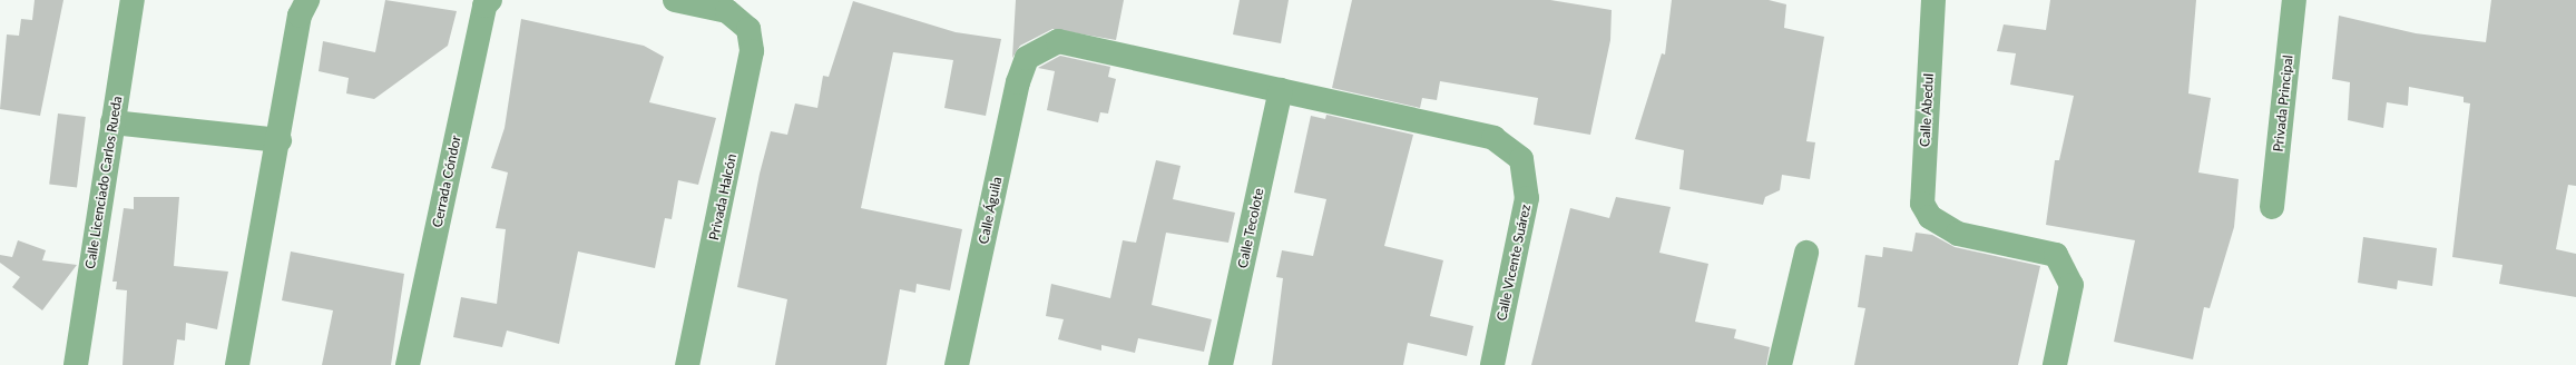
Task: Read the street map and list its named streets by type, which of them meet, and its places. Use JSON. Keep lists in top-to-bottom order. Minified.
{"streets":{"street":["Privada Principal","Calle Abedul","Cerrada Cóndor","Calle Licenciado Carlos Rueda","Privada Halcón","Calle Águila","Calle Tecolote","Calle Vicente Suárez"]},"crossings":[["Calle Águila","Calle Tecolote"],["Calle Águila","Calle Vicente Suárez"],["Calle Tecolote","Calle Vicente Suárez"]]}
